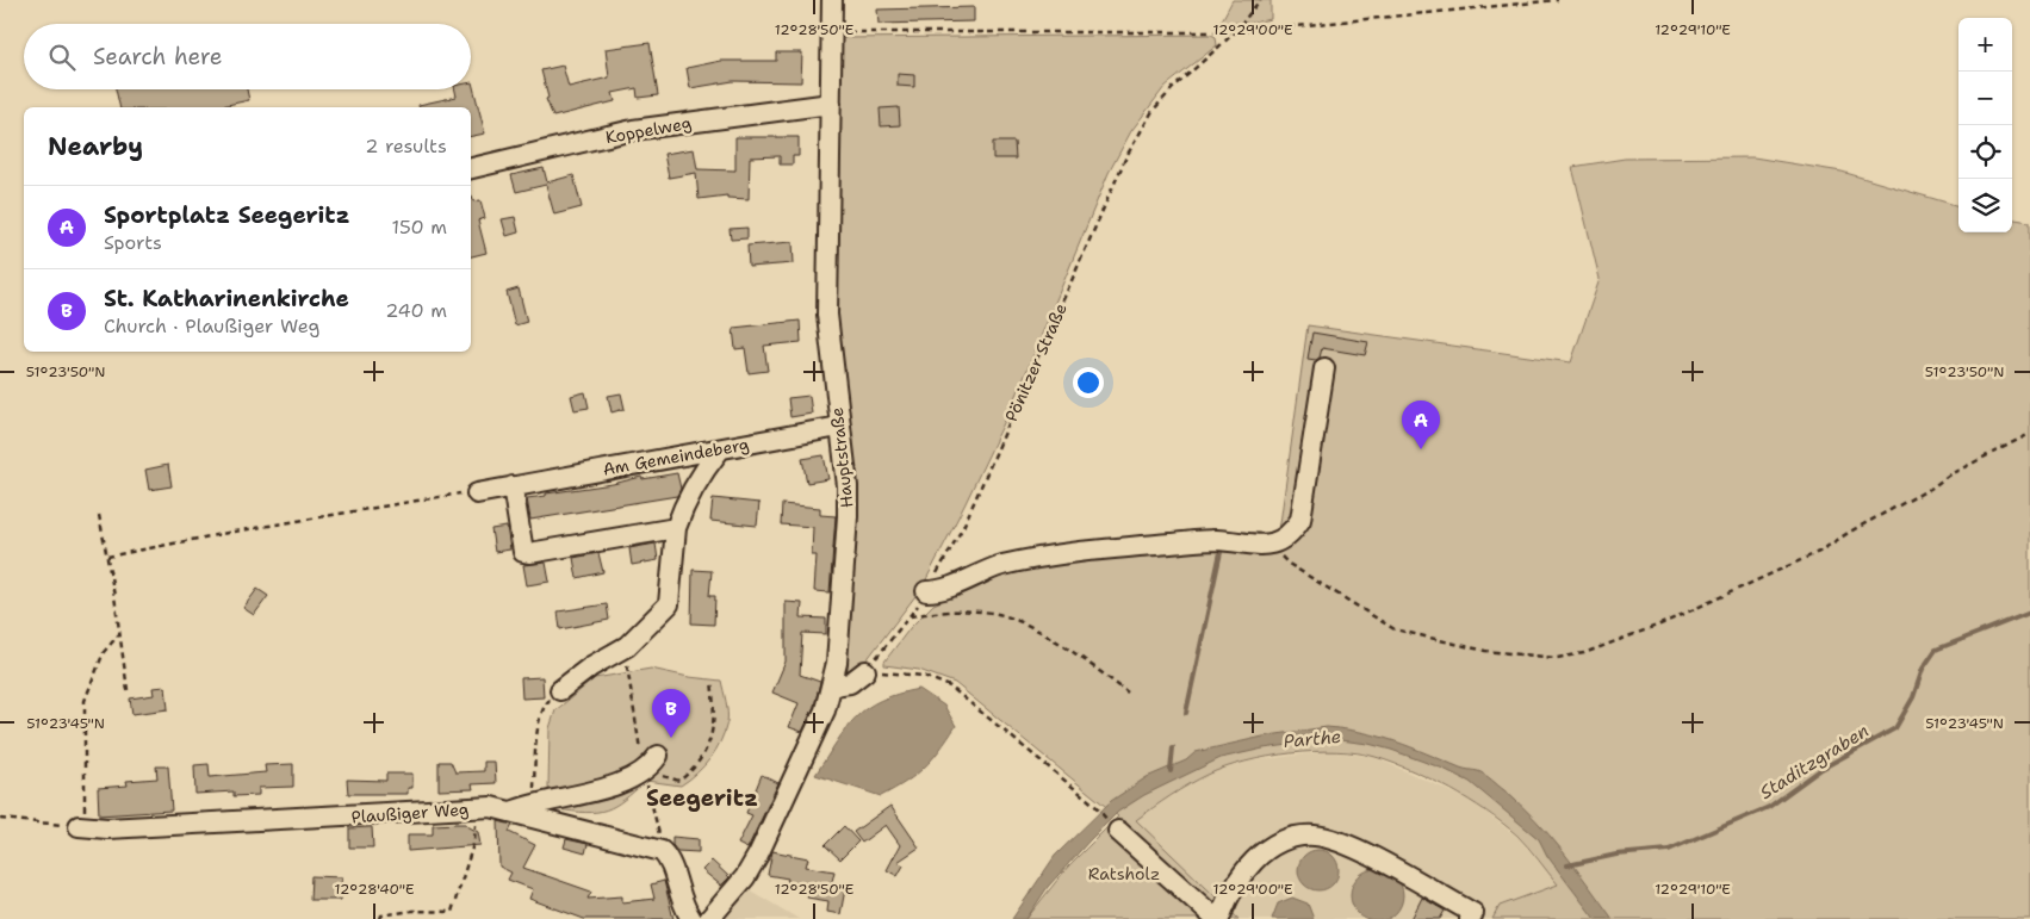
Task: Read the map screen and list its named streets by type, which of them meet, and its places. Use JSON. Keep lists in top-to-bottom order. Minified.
{"streets":{"street":["Koppelweg","Am Gemeindeberg","Hauptstraße","Plaußiger Weg"],"path":["Pönitzer Straße"]},"crossings":[["Koppelweg","Hauptstraße"],["Am Gemeindeberg","Hauptstraße"]],"districts":["Seegeritz"],"water":["Parthe","Staditzgraben"],"parks":["Ratsholz"],"page":{"map_buttons":["+","−"],"search":"Search here","heading":["Nearby","2 results"],"list":[{"mark":"A","name":"Sportplatz Seegeritz","note":"Sports","value":"150 m"},{"mark":"B","name":"St. Katharinenkirche","note":"Church · Plaußiger Weg","value":"240 m"}],"pins":["A","B"]},"coordinates":["12°28'50\"E","12°29'00\"E","12°29'10\"E","51°23'50\"N","51°23'45\"N","12°28'40\"E"]}
